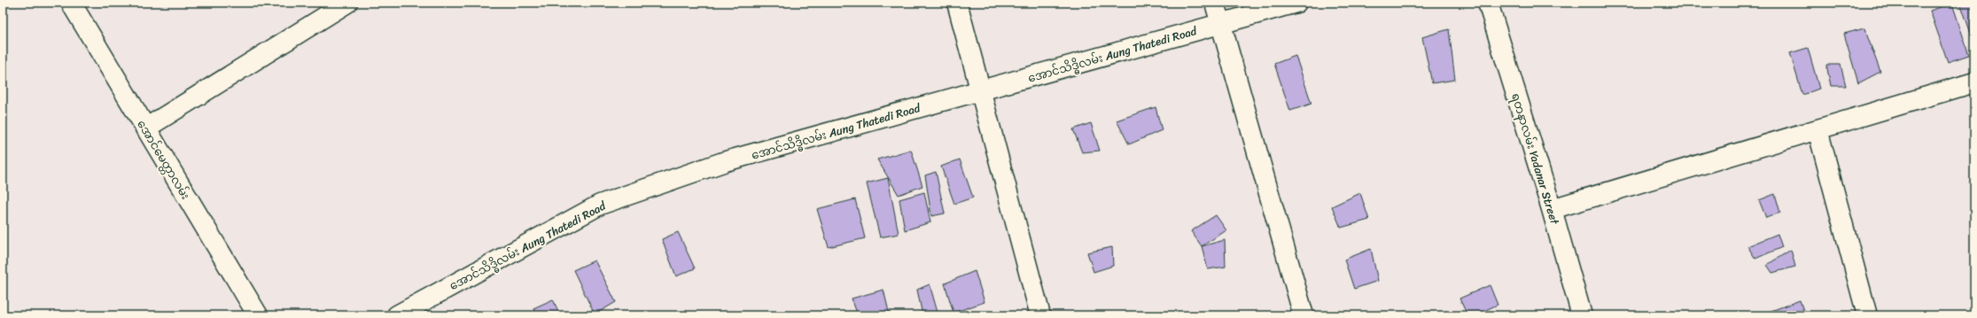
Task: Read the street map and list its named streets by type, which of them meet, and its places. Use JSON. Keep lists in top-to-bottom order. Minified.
{"streets":{"street":["အောင်သိဒ္ဓိလမ်း Aung Thatedi Road","ရတနာလမ်း Yadanar Street","အောင်မေတ္တာလမ်း"]}}
